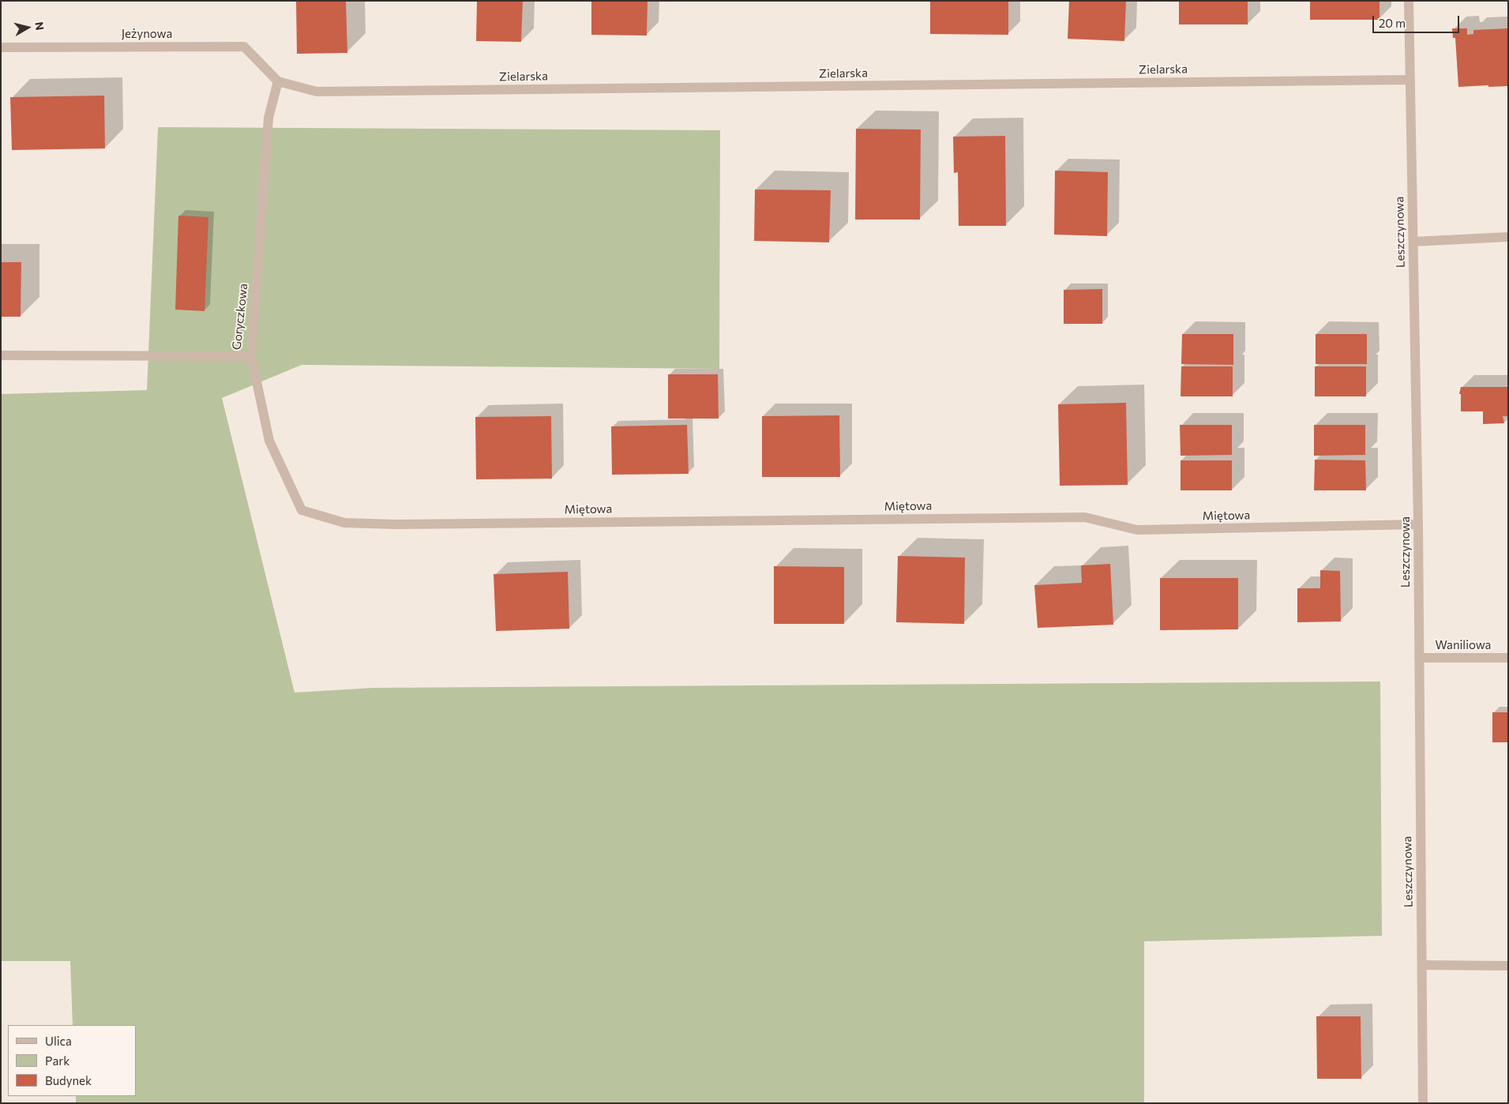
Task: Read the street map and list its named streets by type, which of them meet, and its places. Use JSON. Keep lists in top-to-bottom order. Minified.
{"streets":{"street":["Jeżynowa","Zielarska","Leszczynowa","Goryczkowa","Miętowa","Waniliowa"]},"crossings":[["Jeżynowa","Zielarska"],["Jeżynowa","Goryczkowa"],["Zielarska","Leszczynowa"],["Zielarska","Goryczkowa"],["Leszczynowa","Miętowa"],["Leszczynowa","Waniliowa"],["Goryczkowa","Miętowa"]],"legend":["Ulica","Park","Budynek"],"scale_bar":"20 m","north":"right"}
